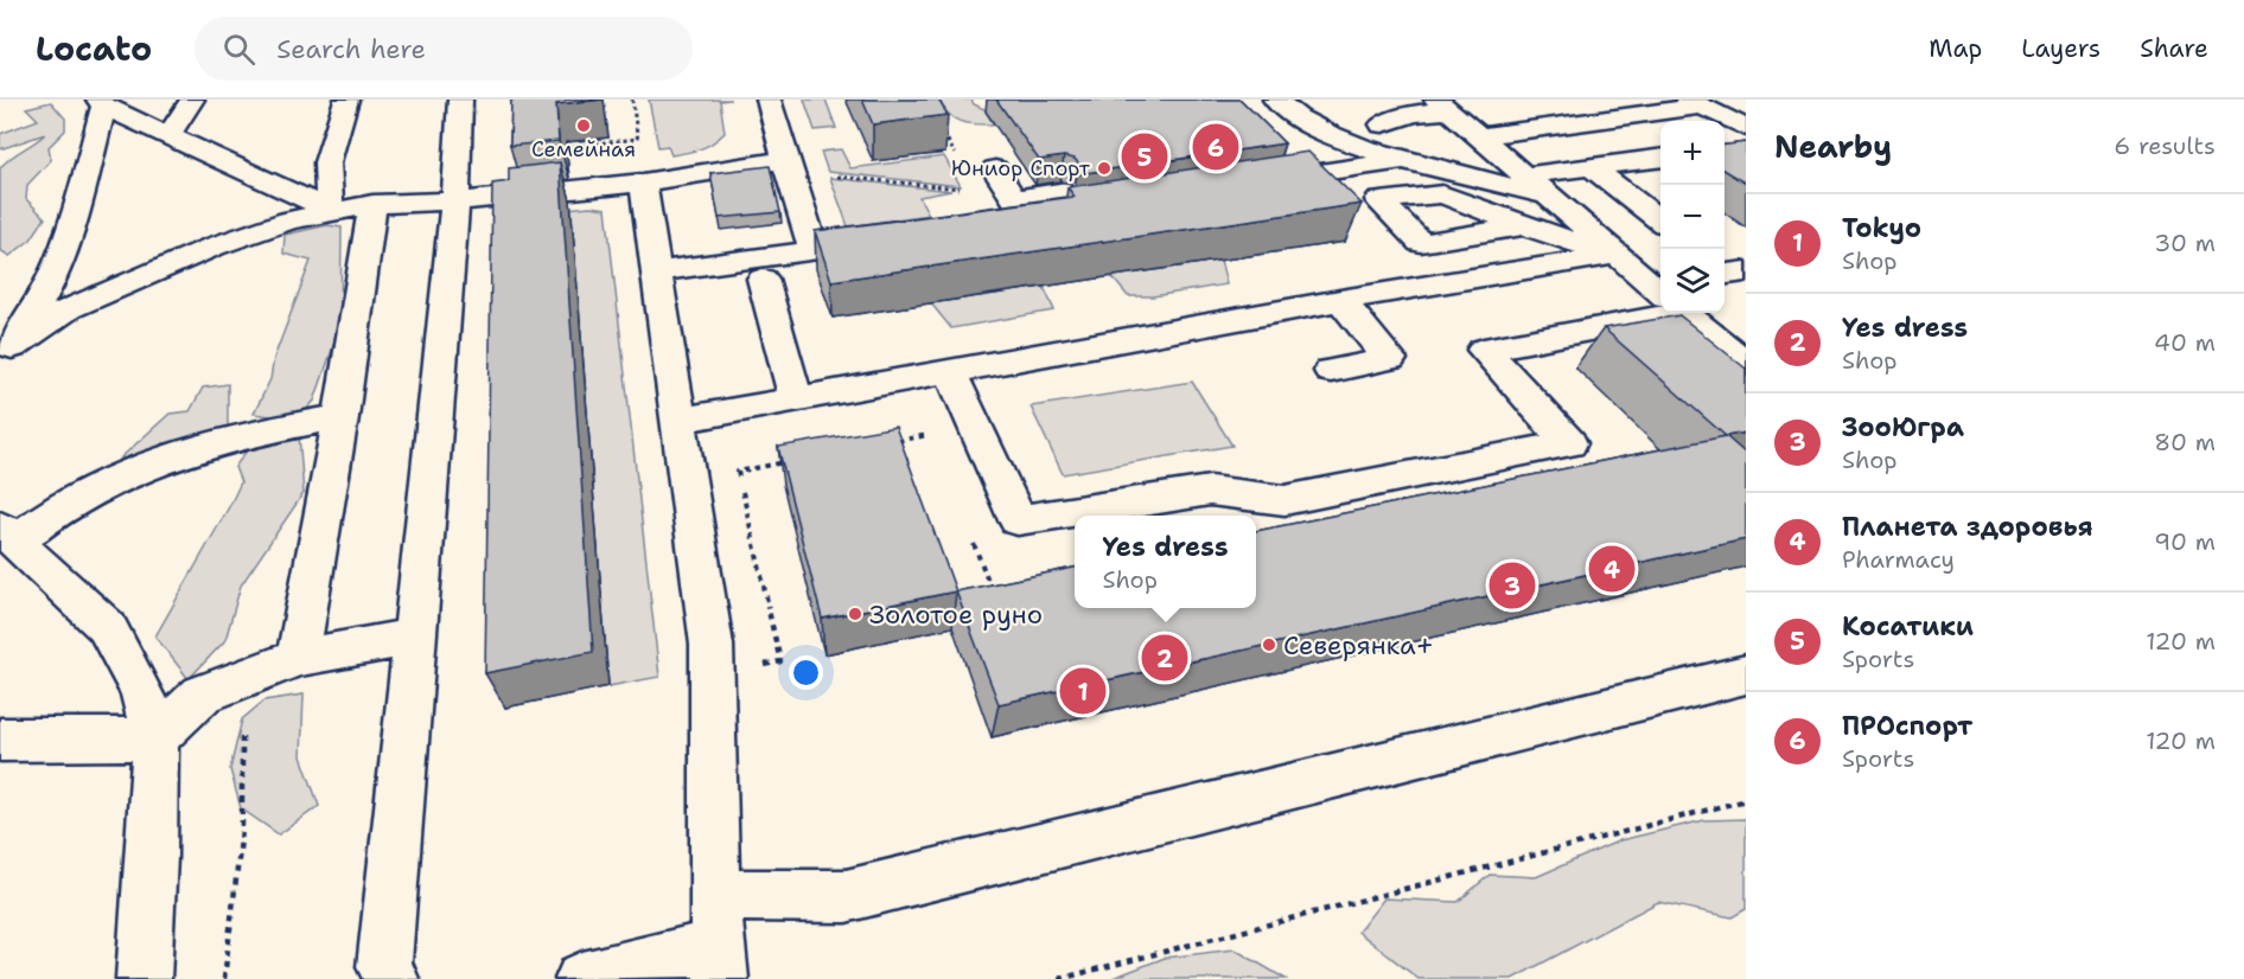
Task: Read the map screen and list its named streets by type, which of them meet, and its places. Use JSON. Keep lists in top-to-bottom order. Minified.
{"places":["Семейная","Юниор Спорт","Золотое руно","Северянка+"],"page":{"header":"Locato","search":"Search here","nav":["Map","Layers","Share"],"heading":["Nearby","6 results"],"map_buttons":["+","−"],"pins":["6","5","4","3","2","1"],"list":[{"mark":"1","name":"Tokyo","note":"Shop","value":"30 m"},{"mark":"2","name":"Yes dress","note":"Shop","value":"40 m"},{"mark":"3","name":"ЗооЮгра","note":"Shop","value":"80 m"},{"mark":"4","name":"Планета здоровья","note":"Pharmacy","value":"90 m"},{"mark":"5","name":"Косатики","note":"Sports","value":"120 m"},{"mark":"6","name":"ПРОспорт","note":"Sports","value":"120 m"}],"popup":["Yes dress","Shop"]}}
